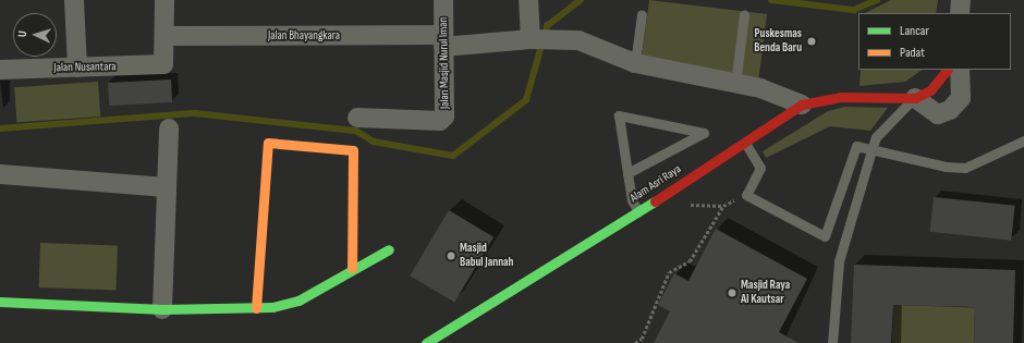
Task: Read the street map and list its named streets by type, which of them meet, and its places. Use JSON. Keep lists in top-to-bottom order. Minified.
{"streets":{"street":["Jalan Bhayangkara","Jalan Masjid Nurul Iman","Jalan Nusantara","Alam Asri Raya"]},"crossings":[["Jalan Bhayangkara","Jalan Masjid Nurul Iman"],["Jalan Bhayangkara","Jalan Nusantara"]],"places":["Puskesmas Benda Baru","Masjid Babul Jannah","Masjid Raya Al Kautsar"],"legend":["Lancar","Padat"],"north":"left"}
